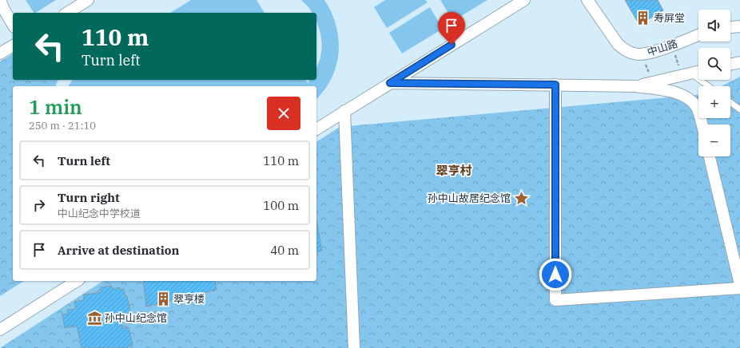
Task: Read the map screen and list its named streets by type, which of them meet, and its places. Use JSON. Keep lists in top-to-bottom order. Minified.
{"streets":{"street":["中山路"]},"districts":["翠亨村"],"places":{"building":["寿屏堂","翠亨楼"],"place":["孙中山故居纪念馆"],"museum":["孙中山纪念馆"]},"page":{"map_buttons":["+","−"],"turn":["110 m","Turn left"],"heading":["1 min","250 m · 21:10"],"list":[{"name":"Turn left","value":"110 m"},{"name":"Turn right","note":"中山纪念中学校道","value":"100 m"},{"name":"Arrive at destination","value":"40 m"}]}}
